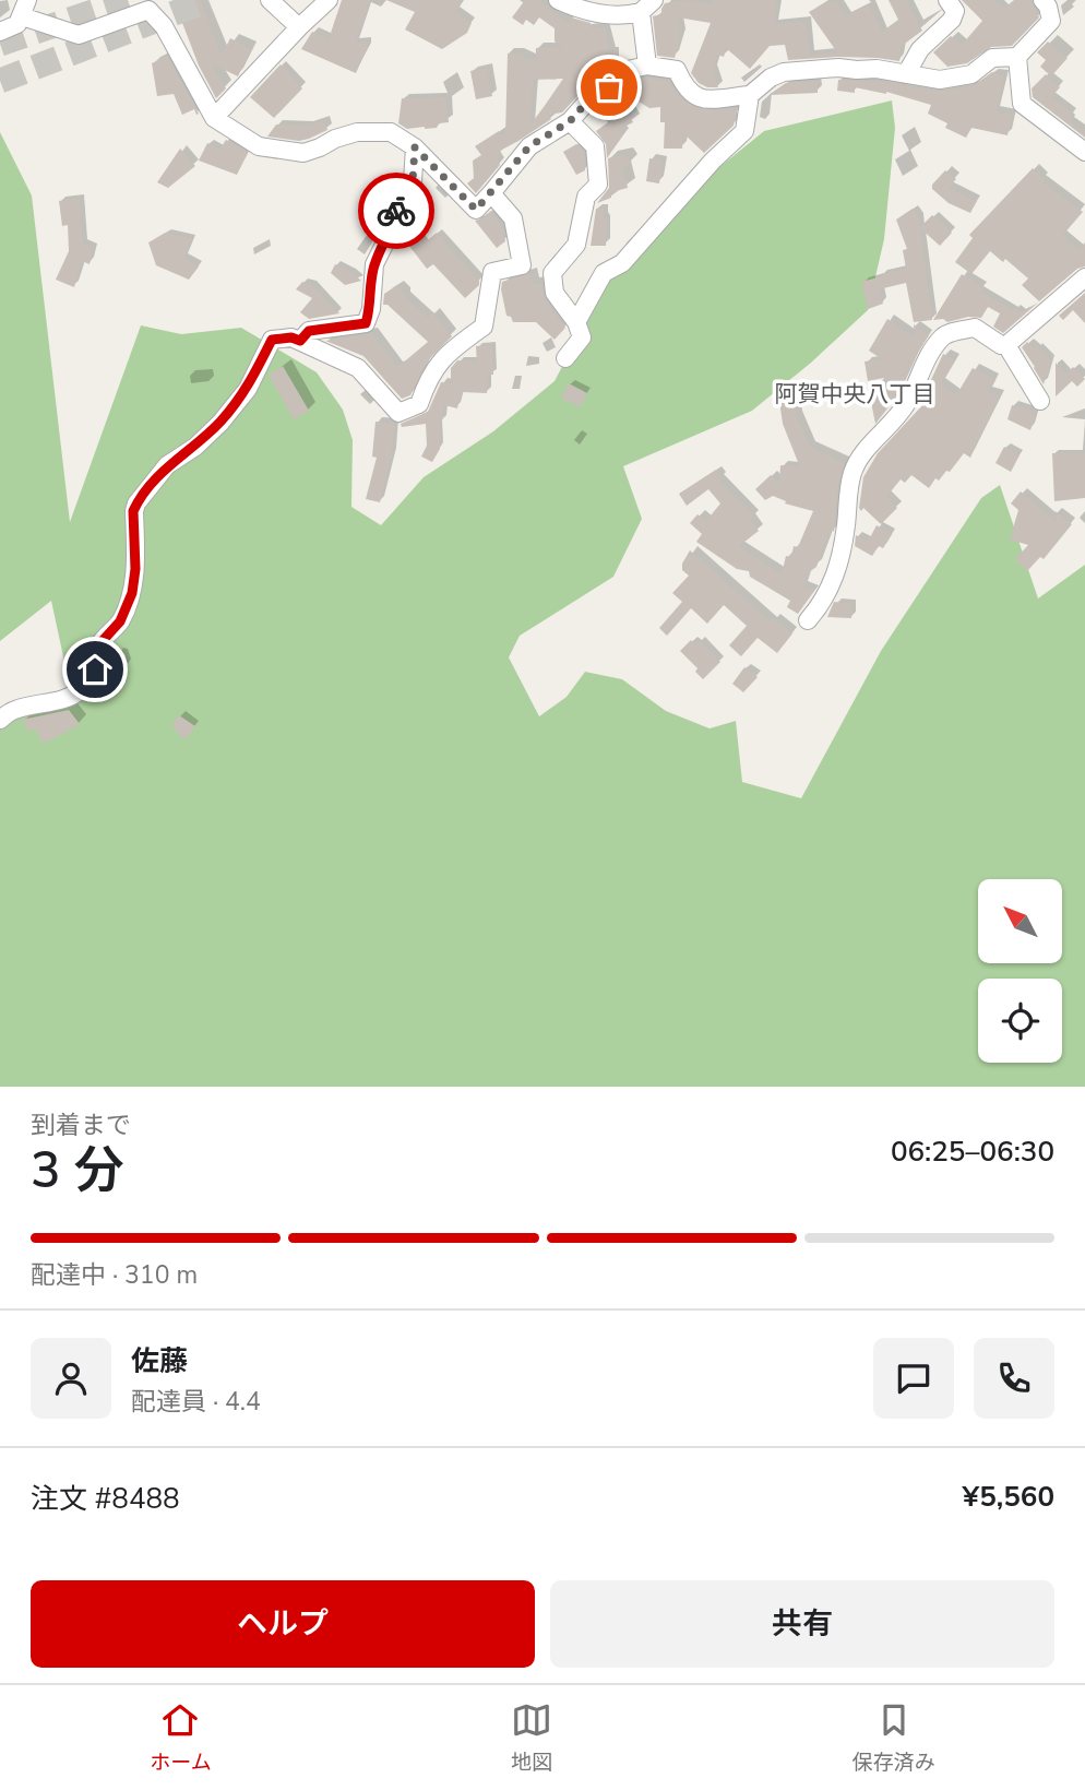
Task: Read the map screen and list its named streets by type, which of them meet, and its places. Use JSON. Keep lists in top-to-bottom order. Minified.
{"districts":["阿賀中央八丁目"],"north":"top left","page":{"heading":["3 分","到着まで","06:25–06:30"],"panel":["佐藤","配達員 · 4.4","注文 #8488","¥5,560"],"bar":"配達中 · 310 m","buttons":["ヘルプ","共有"],"tabs":["ホーム","地図","保存済み"]}}
